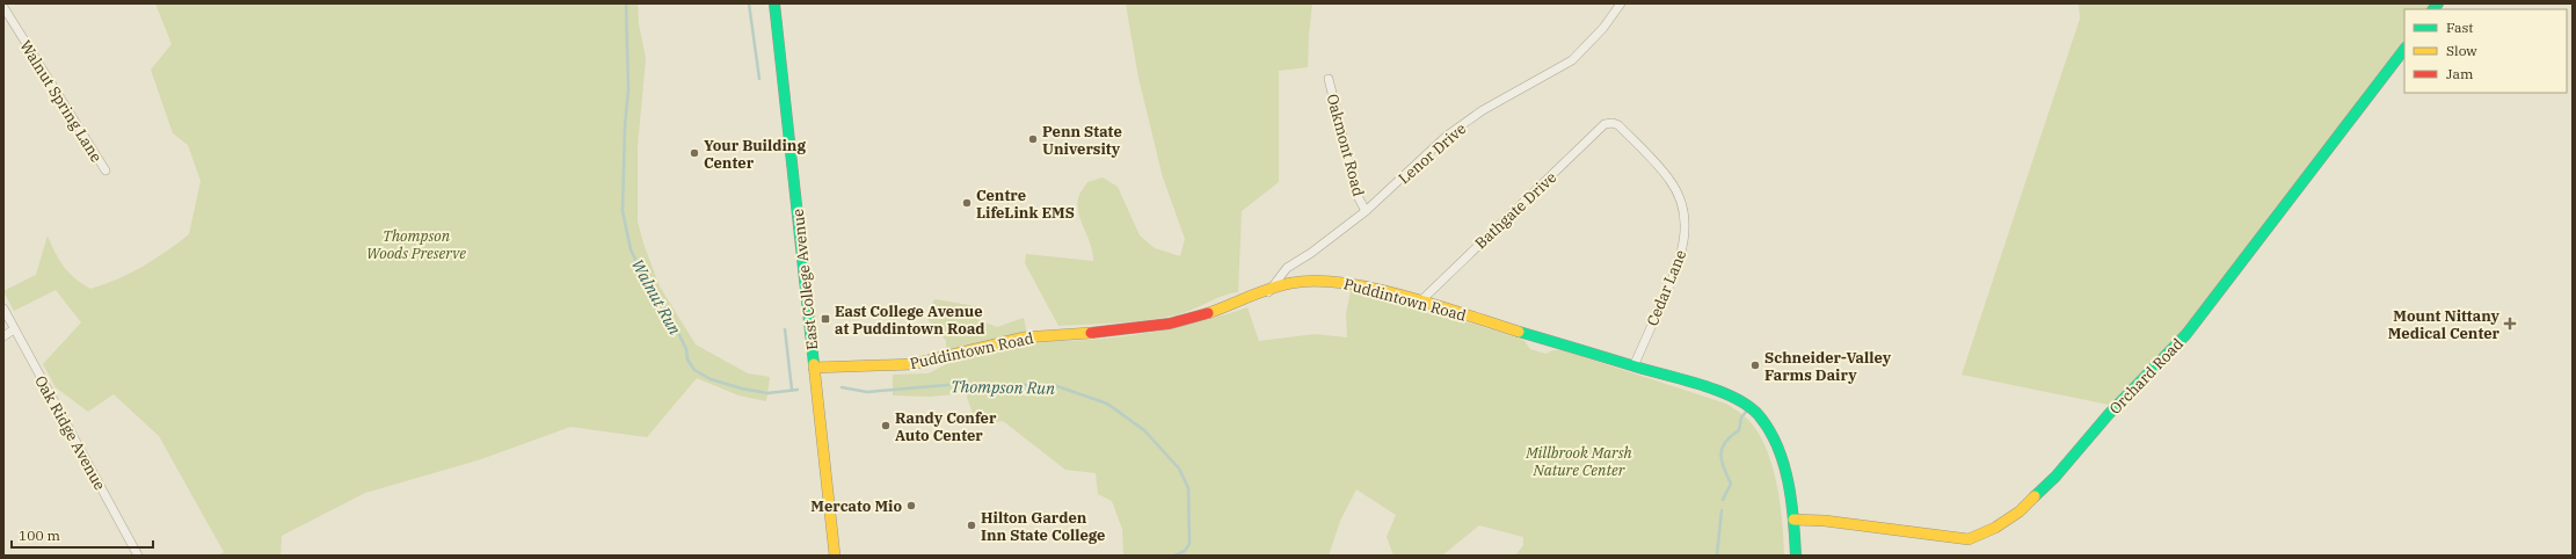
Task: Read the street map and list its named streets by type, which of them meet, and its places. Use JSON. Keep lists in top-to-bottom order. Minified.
{"streets":{"street":["Walnut Spring Lane","Oakmont Road","Lenor Drive","Bathgate Drive","East College Avenue","Cedar Lane","Puddintown Road","Orchard Road","Oak Ridge Avenue"]},"crossings":[["Oakmont Road","Lenor Drive"],["Lenor Drive","Puddintown Road"],["Bathgate Drive","Cedar Lane"],["Bathgate Drive","Puddintown Road"],["East College Avenue","Puddintown Road"],["Cedar Lane","Puddintown Road"],["Puddintown Road","Orchard Road"]],"water":["Walnut Run","Thompson Run"],"parks":["Thompson Woods Preserve","Millbrook Marsh Nature Center"],"places":{"other":["Penn State University","Your Building Center","Centre LifeLink EMS","Schneider-Valley Farms Dairy","Randy Confer Auto Center","Mercato Mio","Hilton Garden Inn State College"],"transit":["East College Avenue at Puddintown Road"],"health":["Mount Nittany Medical Center"]},"legend":["Fast","Slow","Jam"],"scale_bar":"100 m"}
